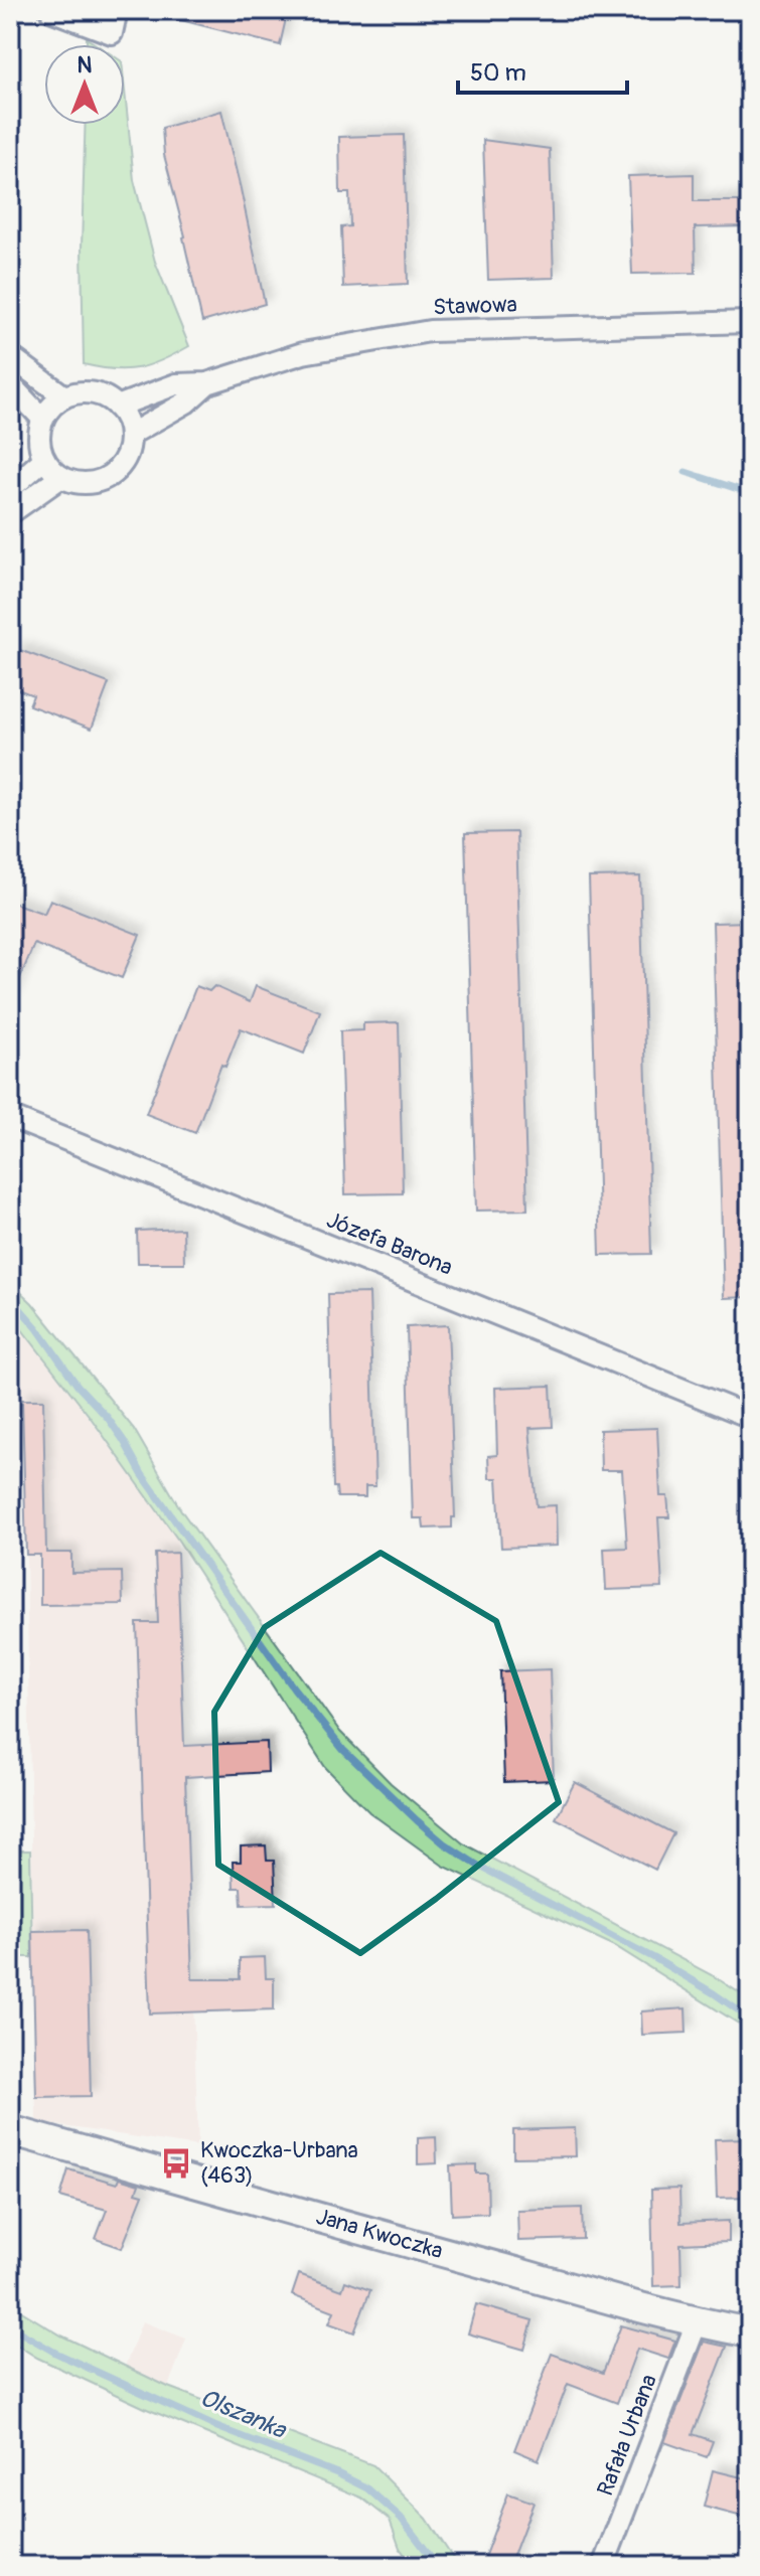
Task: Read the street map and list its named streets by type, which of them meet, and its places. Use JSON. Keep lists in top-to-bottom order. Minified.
{"streets":{"street":["Stawowa","Józefa Barona","Jana Kwoczka","Rafała Urbana"]},"crossings":[["Jana Kwoczka","Rafała Urbana"]],"water":["Olszanka"],"places":{"bus stop":["Kwoczka-Urbana (463)"]},"scale_bar":"50 m","north":"top"}
